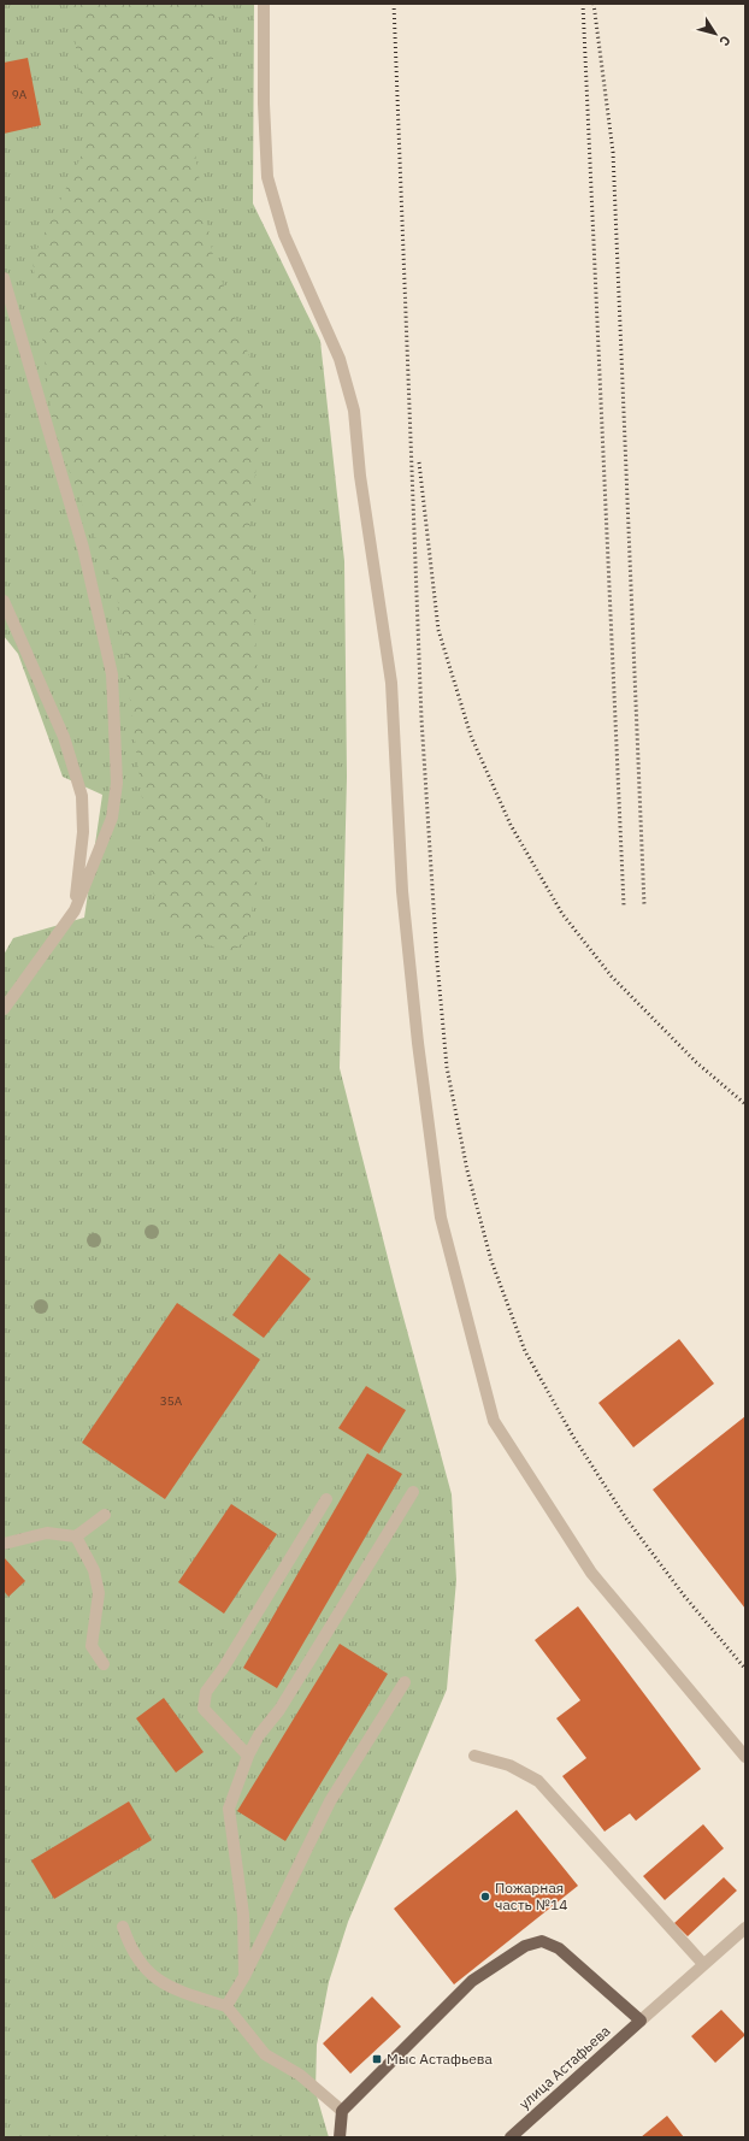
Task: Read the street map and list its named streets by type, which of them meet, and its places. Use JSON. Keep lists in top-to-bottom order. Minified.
{"streets":{"main road":["улица Астафьева"]},"places":{"other":["Пожарная часть №14"],"transit":["Мыс Астафьева"]},"house_numbers":["9А","35А"],"north":"bottom right"}
